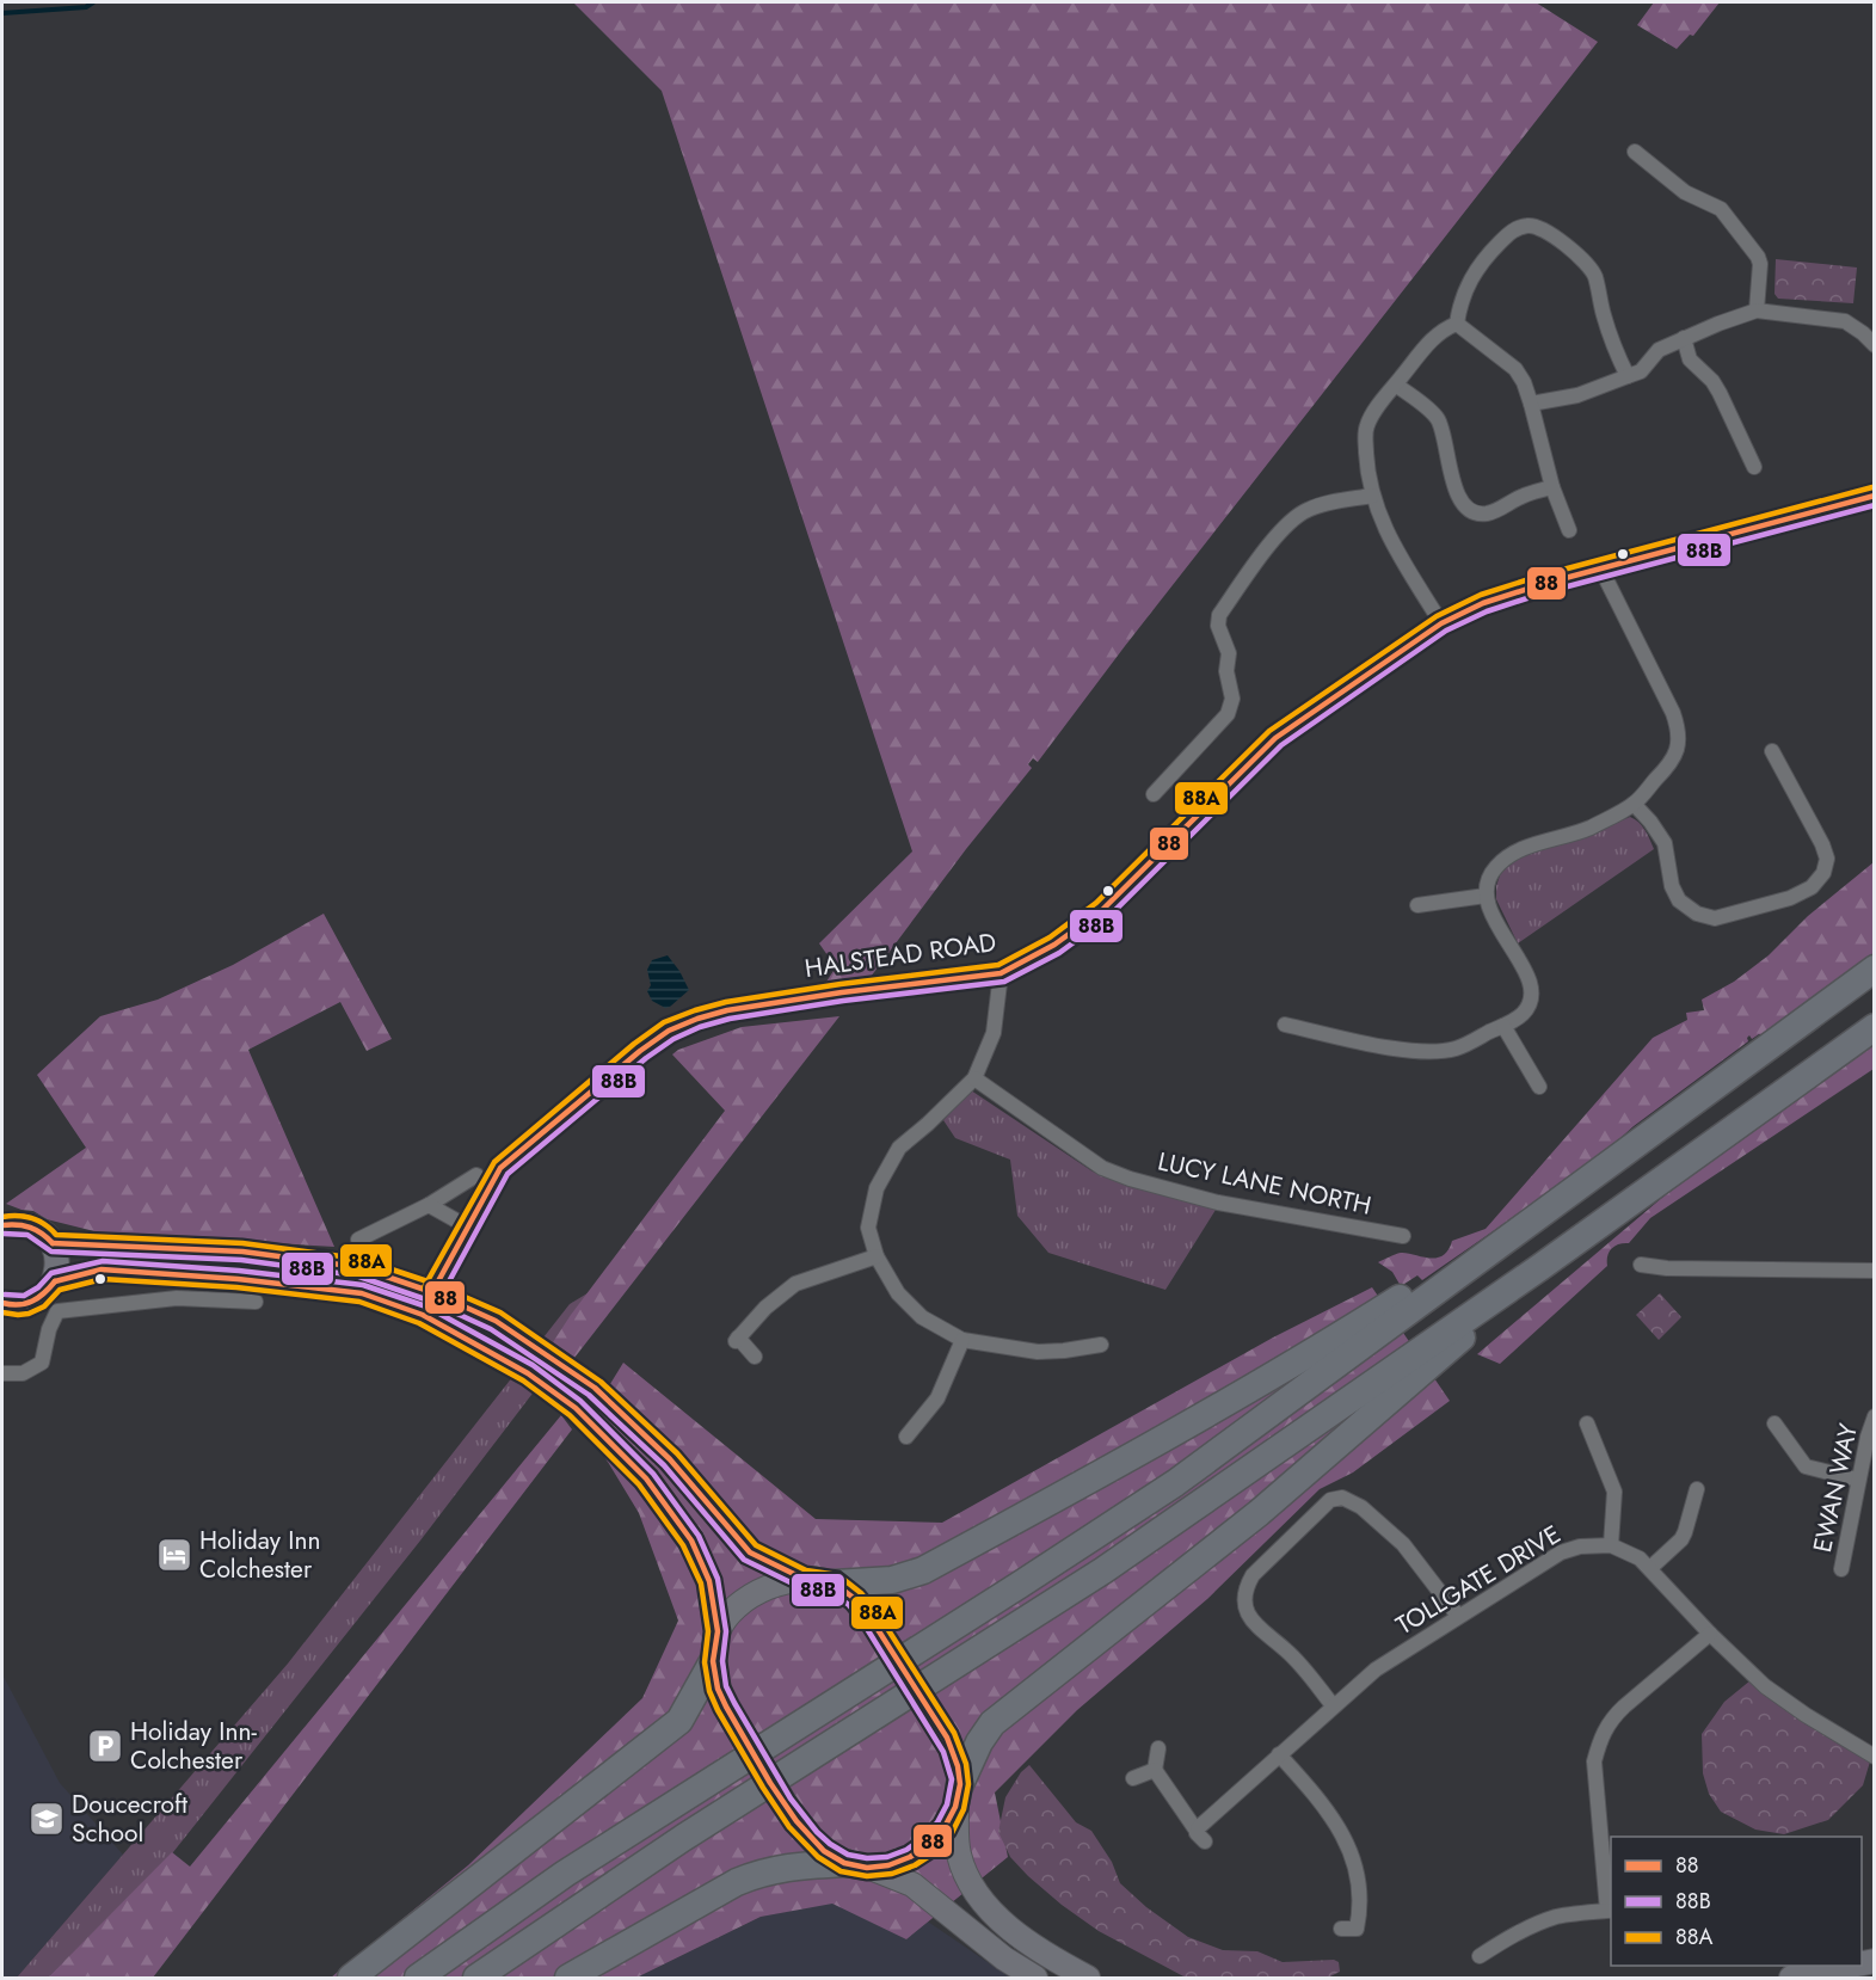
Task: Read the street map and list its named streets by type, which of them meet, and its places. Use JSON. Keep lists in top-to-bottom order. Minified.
{"streets":{"street":["HALSTEAD ROAD","LUCY LANE NORTH","EWAN WAY","TOLLGATE DRIVE"]},"places":{"hotel":["Holiday Inn Colchester"],"parking":["Holiday Inn- Colchester"],"school or university":["Doucecroft School"]},"lines":["transit line 88A","transit line 88","transit line 88B"],"legend":["88","88B","88A"]}
